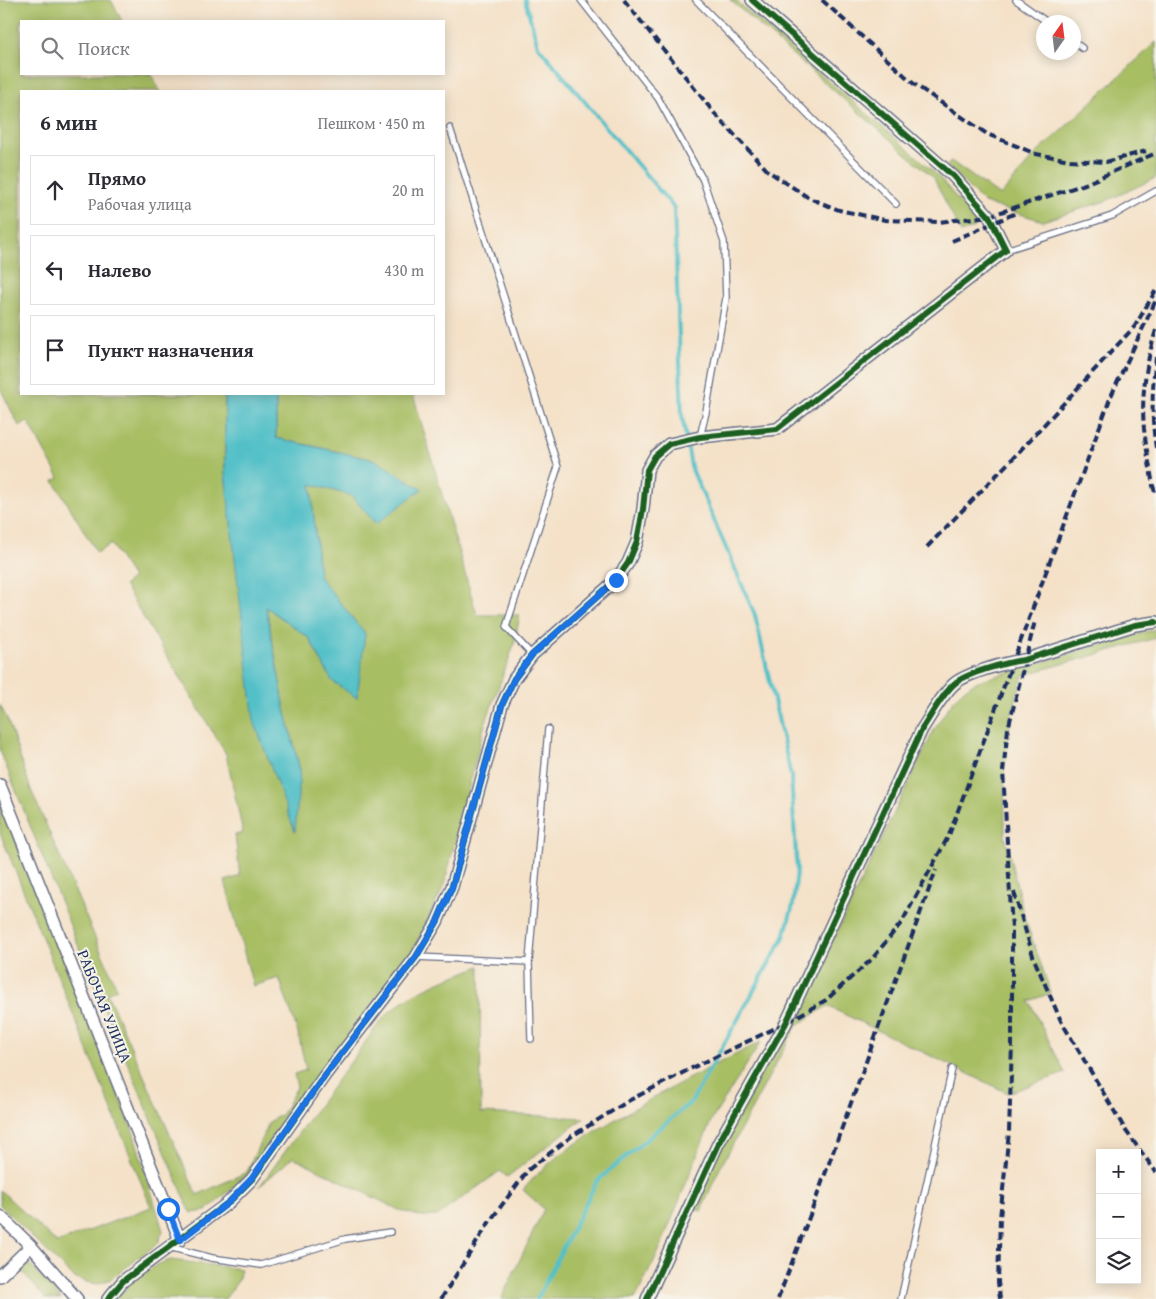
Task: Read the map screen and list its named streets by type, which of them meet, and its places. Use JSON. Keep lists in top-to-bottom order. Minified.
{"streets":{"street":["РАБОЧАЯ УЛИЦА"]},"north":"top","page":{"search":"Поиск","heading":["6 мин","Пешком · 450 m"],"list":[["Прямо","Рабочая улица","20 m"],["Налево","430 m"],"Пункт назначения"],"map_buttons":["+","−"]}}
